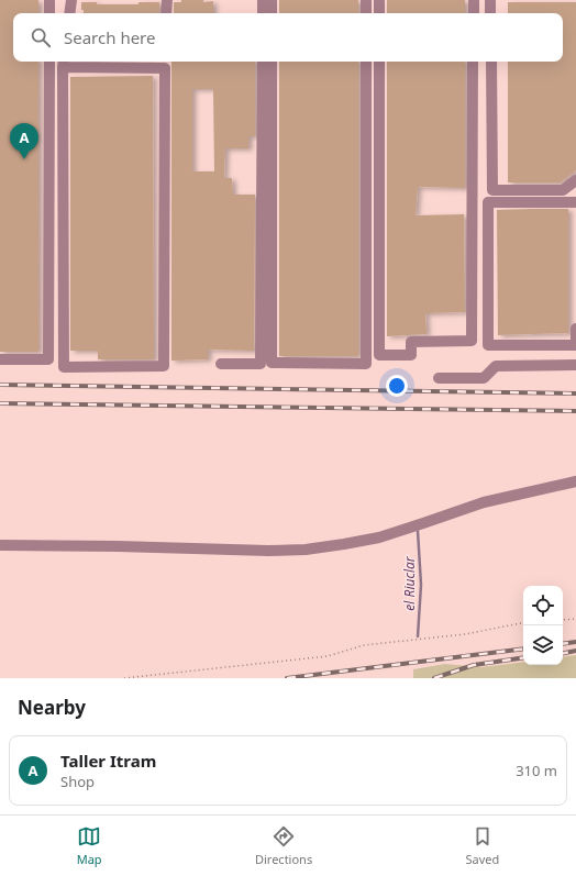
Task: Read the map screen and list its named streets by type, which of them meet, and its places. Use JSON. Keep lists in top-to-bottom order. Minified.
{"water":["el Riuclar"],"page":{"search":"Search here","pins":"A","heading":"Nearby","list":[{"mark":"A","name":"Taller Itram","note":"Shop","value":"310 m"}],"nav":["Map","Directions","Saved"]}}
